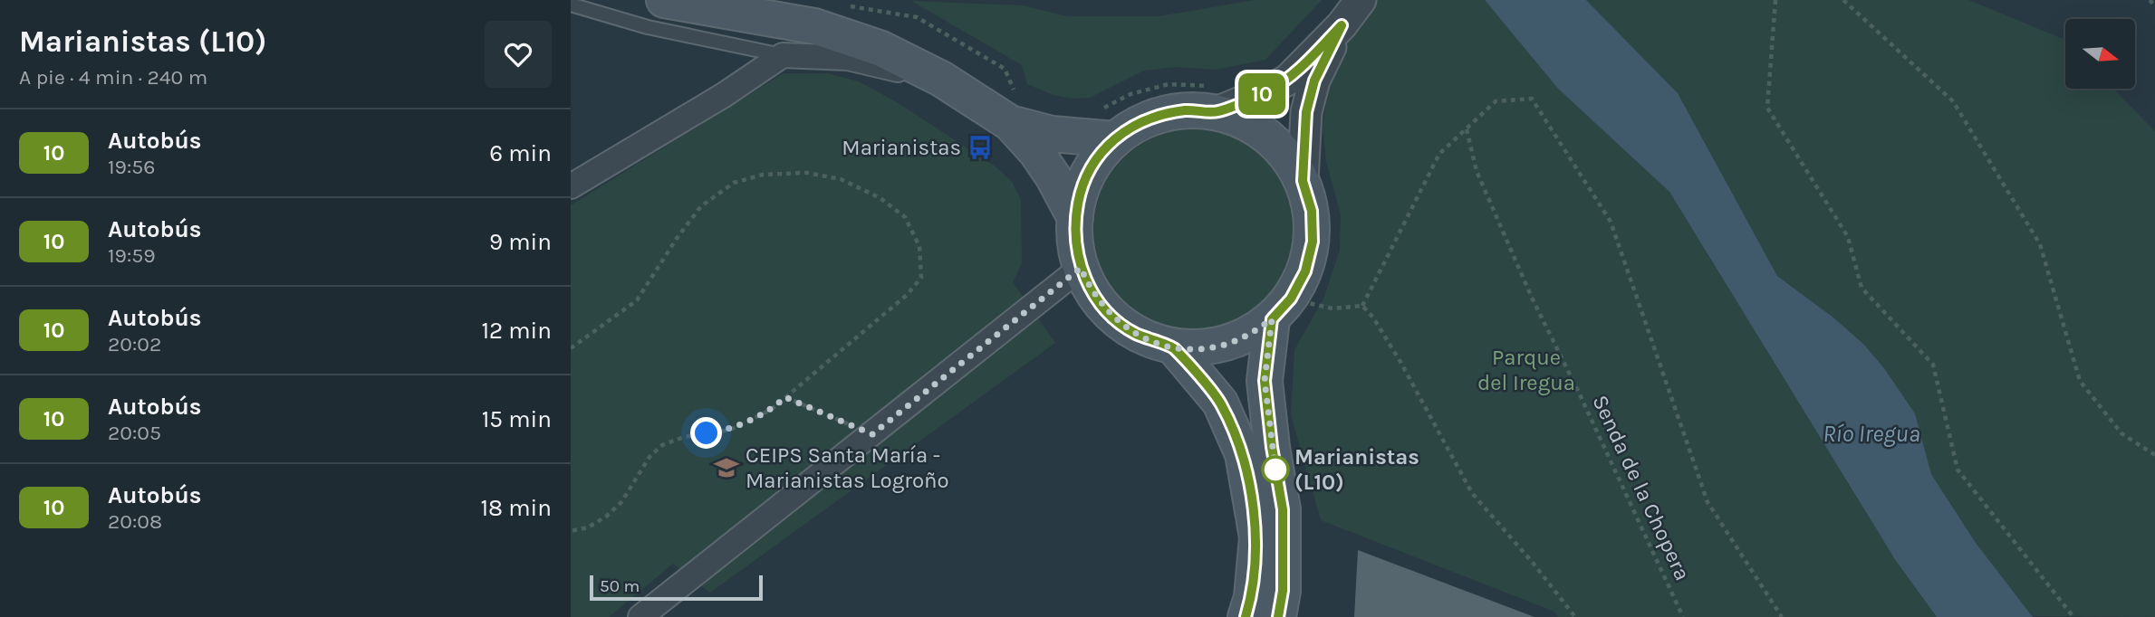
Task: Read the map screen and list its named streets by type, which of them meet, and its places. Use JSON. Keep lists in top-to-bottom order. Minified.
{"streets":{"path":["Senda de la Chopera"]},"water":["Río Iregua"],"parks":["Parque del Iregua"],"places":{"bus stop":["Marianistas"],"school or university":["CEIPS Santa María - Marianistas Logroño"],"other":["Marianistas (L10)"]},"lines":["bus line 10"],"scale_bar":"50 m","north":"right","page":{"heading":["Marianistas (L10)","A pie · 4 min · 240 m"],"on_map":"10","list":[{"mark":"10","name":"Autobús","note":"19:56","value":"6 min"},{"mark":"10","name":"Autobús","note":"19:59","value":"9 min"},{"mark":"10","name":"Autobús","note":"20:02","value":"12 min"},{"mark":"10","name":"Autobús","note":"20:05","value":"15 min"},{"mark":"10","name":"Autobús","note":"20:08","value":"18 min"}],"scale":"50 m"}}
